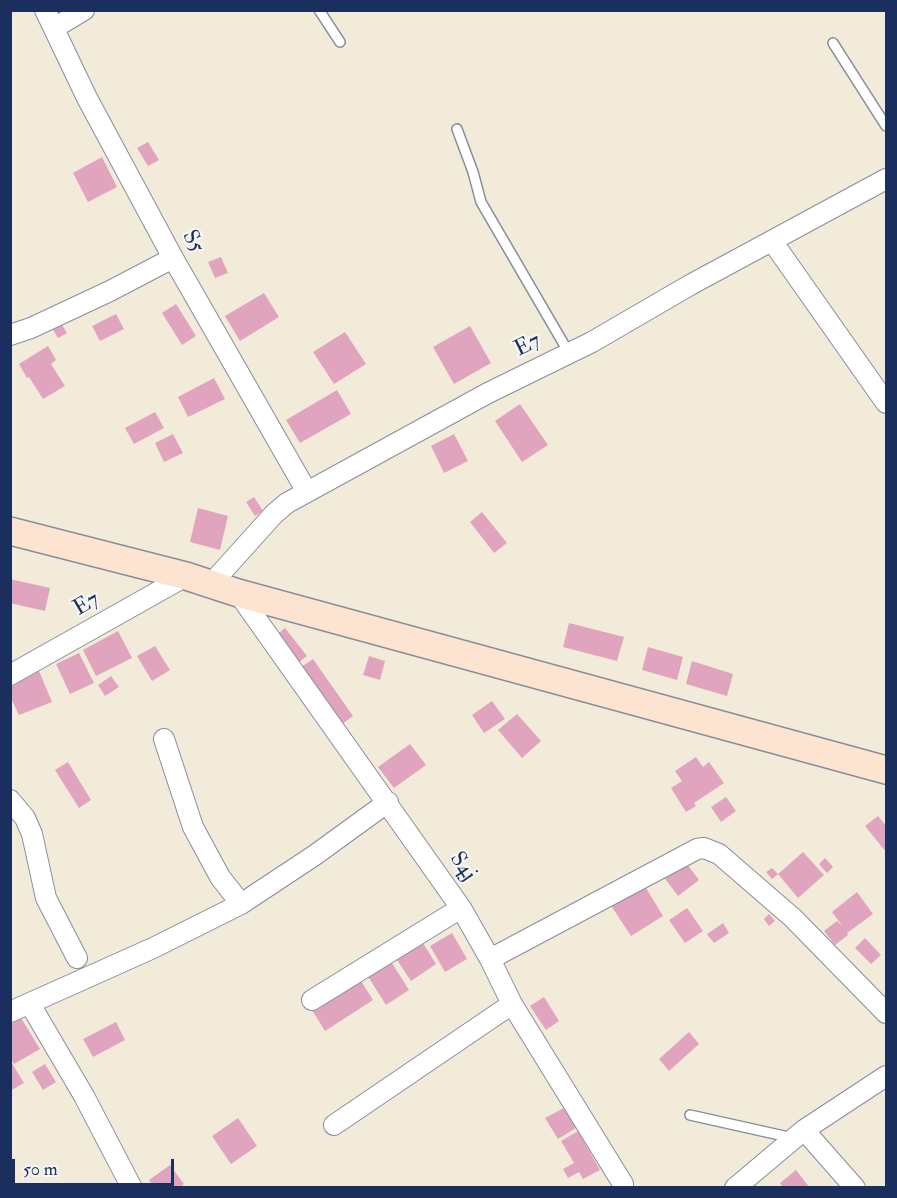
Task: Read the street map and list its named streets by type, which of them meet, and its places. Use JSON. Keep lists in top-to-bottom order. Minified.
{"streets":{"street":["S5","E7","S4j"]},"crossings":[["S5","E7"]],"scale_bar":"50 m"}
